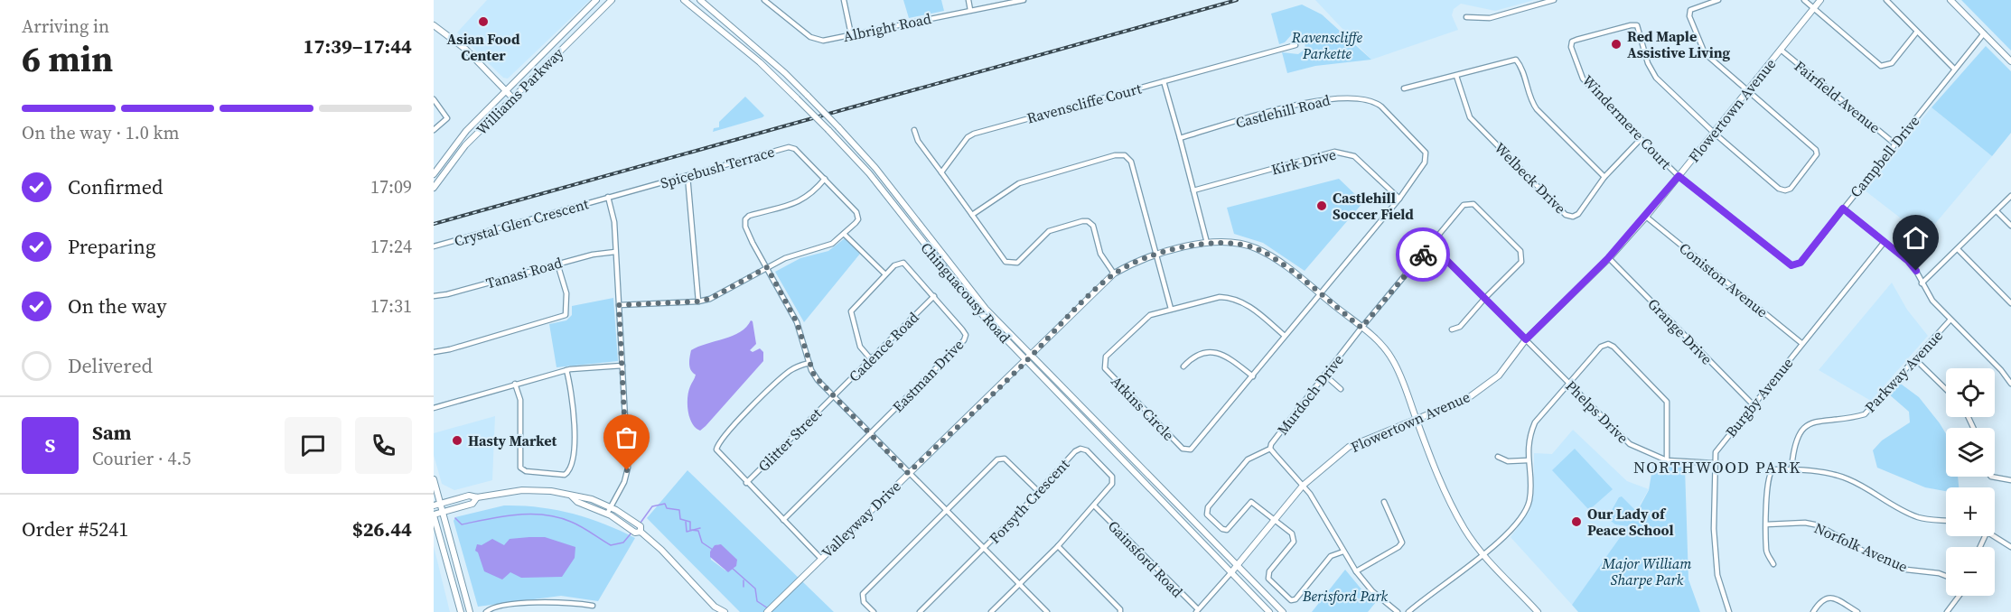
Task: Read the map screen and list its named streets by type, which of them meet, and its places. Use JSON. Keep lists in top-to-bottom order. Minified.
{"streets":{"main road":["Williams Parkway","Flowertown Avenue","Chinguacousy Road","Valleyway Drive"],"street":["Albright Road","Fairfield Avenue","Ravenscliffe Court","Castlehill Road","Windermere Court","Campbell Drive","Kirk Drive","Spicebush Terrace","Welbeck Drive","Crystal Glen Crescent","Tanasi Road","Coniston Avenue","Grange Drive","Cadence Road","Parkway Avenue","Eastman Drive","Murdoch Drive","Burgby Avenue","Atkins Circle","Phelps Drive","Glitter Street","Forsyth Crescent","Norfolk Avenue","Gainsford Road"]},"crossings":[["Fairfield Avenue","Flowertown Avenue"],["Fairfield Avenue","Campbell Drive"],["Flowertown Avenue","Windermere Court"],["Flowertown Avenue","Campbell Drive"],["Flowertown Avenue","Coniston Avenue"],["Flowertown Avenue","Chinguacousy Road"],["Flowertown Avenue","Grange Drive"],["Flowertown Avenue","Murdoch Drive"],["Flowertown Avenue","Phelps Drive"],["Flowertown Avenue","Valleyway Drive"],["Castlehill Road","Kirk Drive"],["Castlehill Road","Atkins Circle"],["Castlehill Road","Valleyway Drive"],["Windermere Court","Campbell Drive"],["Windermere Court","Welbeck Drive"],["Spicebush Terrace","Crystal Glen Crescent"],["Coniston Avenue","Burgby Avenue"],["Chinguacousy Road","Valleyway Drive"],["Grange Drive","Burgby Avenue"],["Cadence Road","Eastman Drive"],["Cadence Road","Glitter Street"],["Murdoch Drive","Phelps Drive"],["Murdoch Drive","Valleyway Drive"],["Burgby Avenue","Phelps Drive"],["Atkins Circle","Valleyway Drive"],["Forsyth Crescent","Gainsford Road"]],"districts":["NORTHWOOD PARK"],"parks":["Ravenscliffe Parkette","Major William Sharpe Park","Berisford Park"],"places":["Asian Food Center","Red Maple Assistive Living","Castlehill Soccer Field","Hasty Market","Our Lady of Peace School"],"page":{"heading":["6 min","Arriving in","17:39–17:44"],"panel":["Sam","Courier · 4.5","Order #5241","$26.44"],"bar":"On the way · 1.0 km","list":[["Confirmed","17:09"],["Preparing","17:24"],["On the way","17:31"],"Delivered"],"map_buttons":["+","−"],"round":"S"}}
